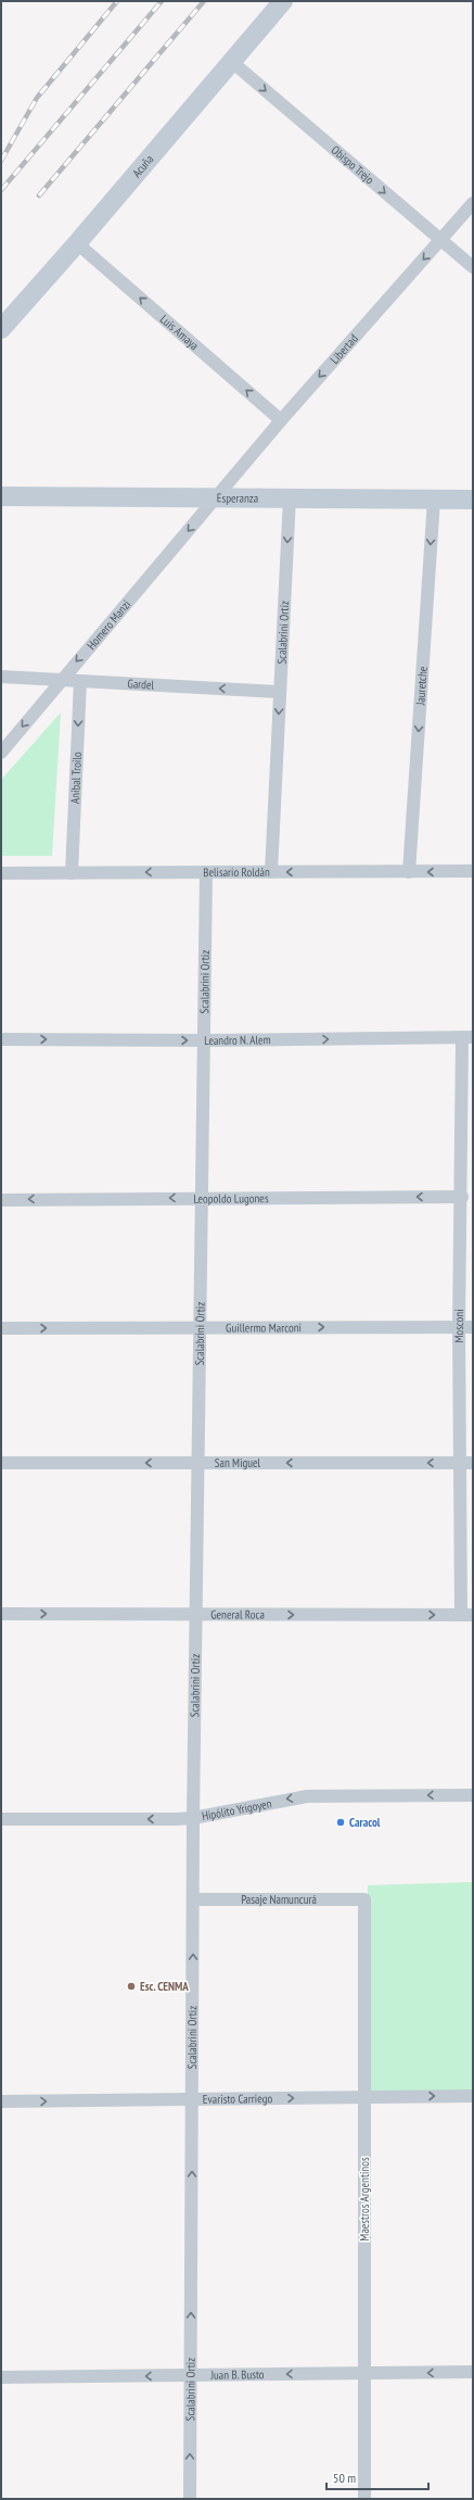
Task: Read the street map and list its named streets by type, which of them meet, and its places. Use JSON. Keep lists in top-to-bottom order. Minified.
{"streets":{"main road":["Acuña","Esperanza"],"street":["Obispo Trejo","Luis Amaya","Libertad","Homero Manzi","Scalabrini Ortiz","Gardel","Jauretche","Anibal Troilo","Belisario Roldán","Leandro N. Alem","Leopoldo Lugones","Mosconi","Guillermo Marconi","San Miguel","General Roca","Hipólito Yrigoyen","Pasaje Namuncurá","Evaristo Carriego","Maestros Argentinos","Juan B. Busto"]},"crossings":[["Obispo Trejo","Acuña"],["Obispo Trejo","Libertad"],["Acuña","Luis Amaya"],["Luis Amaya","Libertad"],["Libertad","Esperanza"],["Libertad","Homero Manzi"],["Esperanza","Homero Manzi"],["Esperanza","Scalabrini Ortiz"],["Esperanza","Jauretche"],["Homero Manzi","Gardel"],["Scalabrini Ortiz","Gardel"],["Scalabrini Ortiz","Belisario Roldán"],["Scalabrini Ortiz","Leandro N. Alem"],["Scalabrini Ortiz","Leopoldo Lugones"],["Scalabrini Ortiz","Guillermo Marconi"],["Scalabrini Ortiz","San Miguel"],["Scalabrini Ortiz","General Roca"],["Scalabrini Ortiz","Hipólito Yrigoyen"],["Scalabrini Ortiz","Pasaje Namuncurá"],["Scalabrini Ortiz","Evaristo Carriego"],["Scalabrini Ortiz","Juan B. Busto"],["Gardel","Anibal Troilo"],["Jauretche","Belisario Roldán"],["Anibal Troilo","Belisario Roldán"],["Leandro N. Alem","Mosconi"],["Leopoldo Lugones","Mosconi"],["Mosconi","Guillermo Marconi"],["Mosconi","San Miguel"],["Mosconi","General Roca"],["Pasaje Namuncurá","Maestros Argentinos"],["Evaristo Carriego","Maestros Argentinos"],["Maestros Argentinos","Juan B. Busto"]],"one_way":["Obispo Trejo","Luis Amaya","Libertad","Homero Manzi","Gardel","Jauretche","Anibal Troilo","Belisario Roldán","Leandro N. Alem","Leopoldo Lugones","Guillermo Marconi","San Miguel","General Roca","Hipólito Yrigoyen","Evaristo Carriego","Juan B. Busto"],"places":["Caracol","Esc. CENMA"],"scale_bar":"50 m"}
